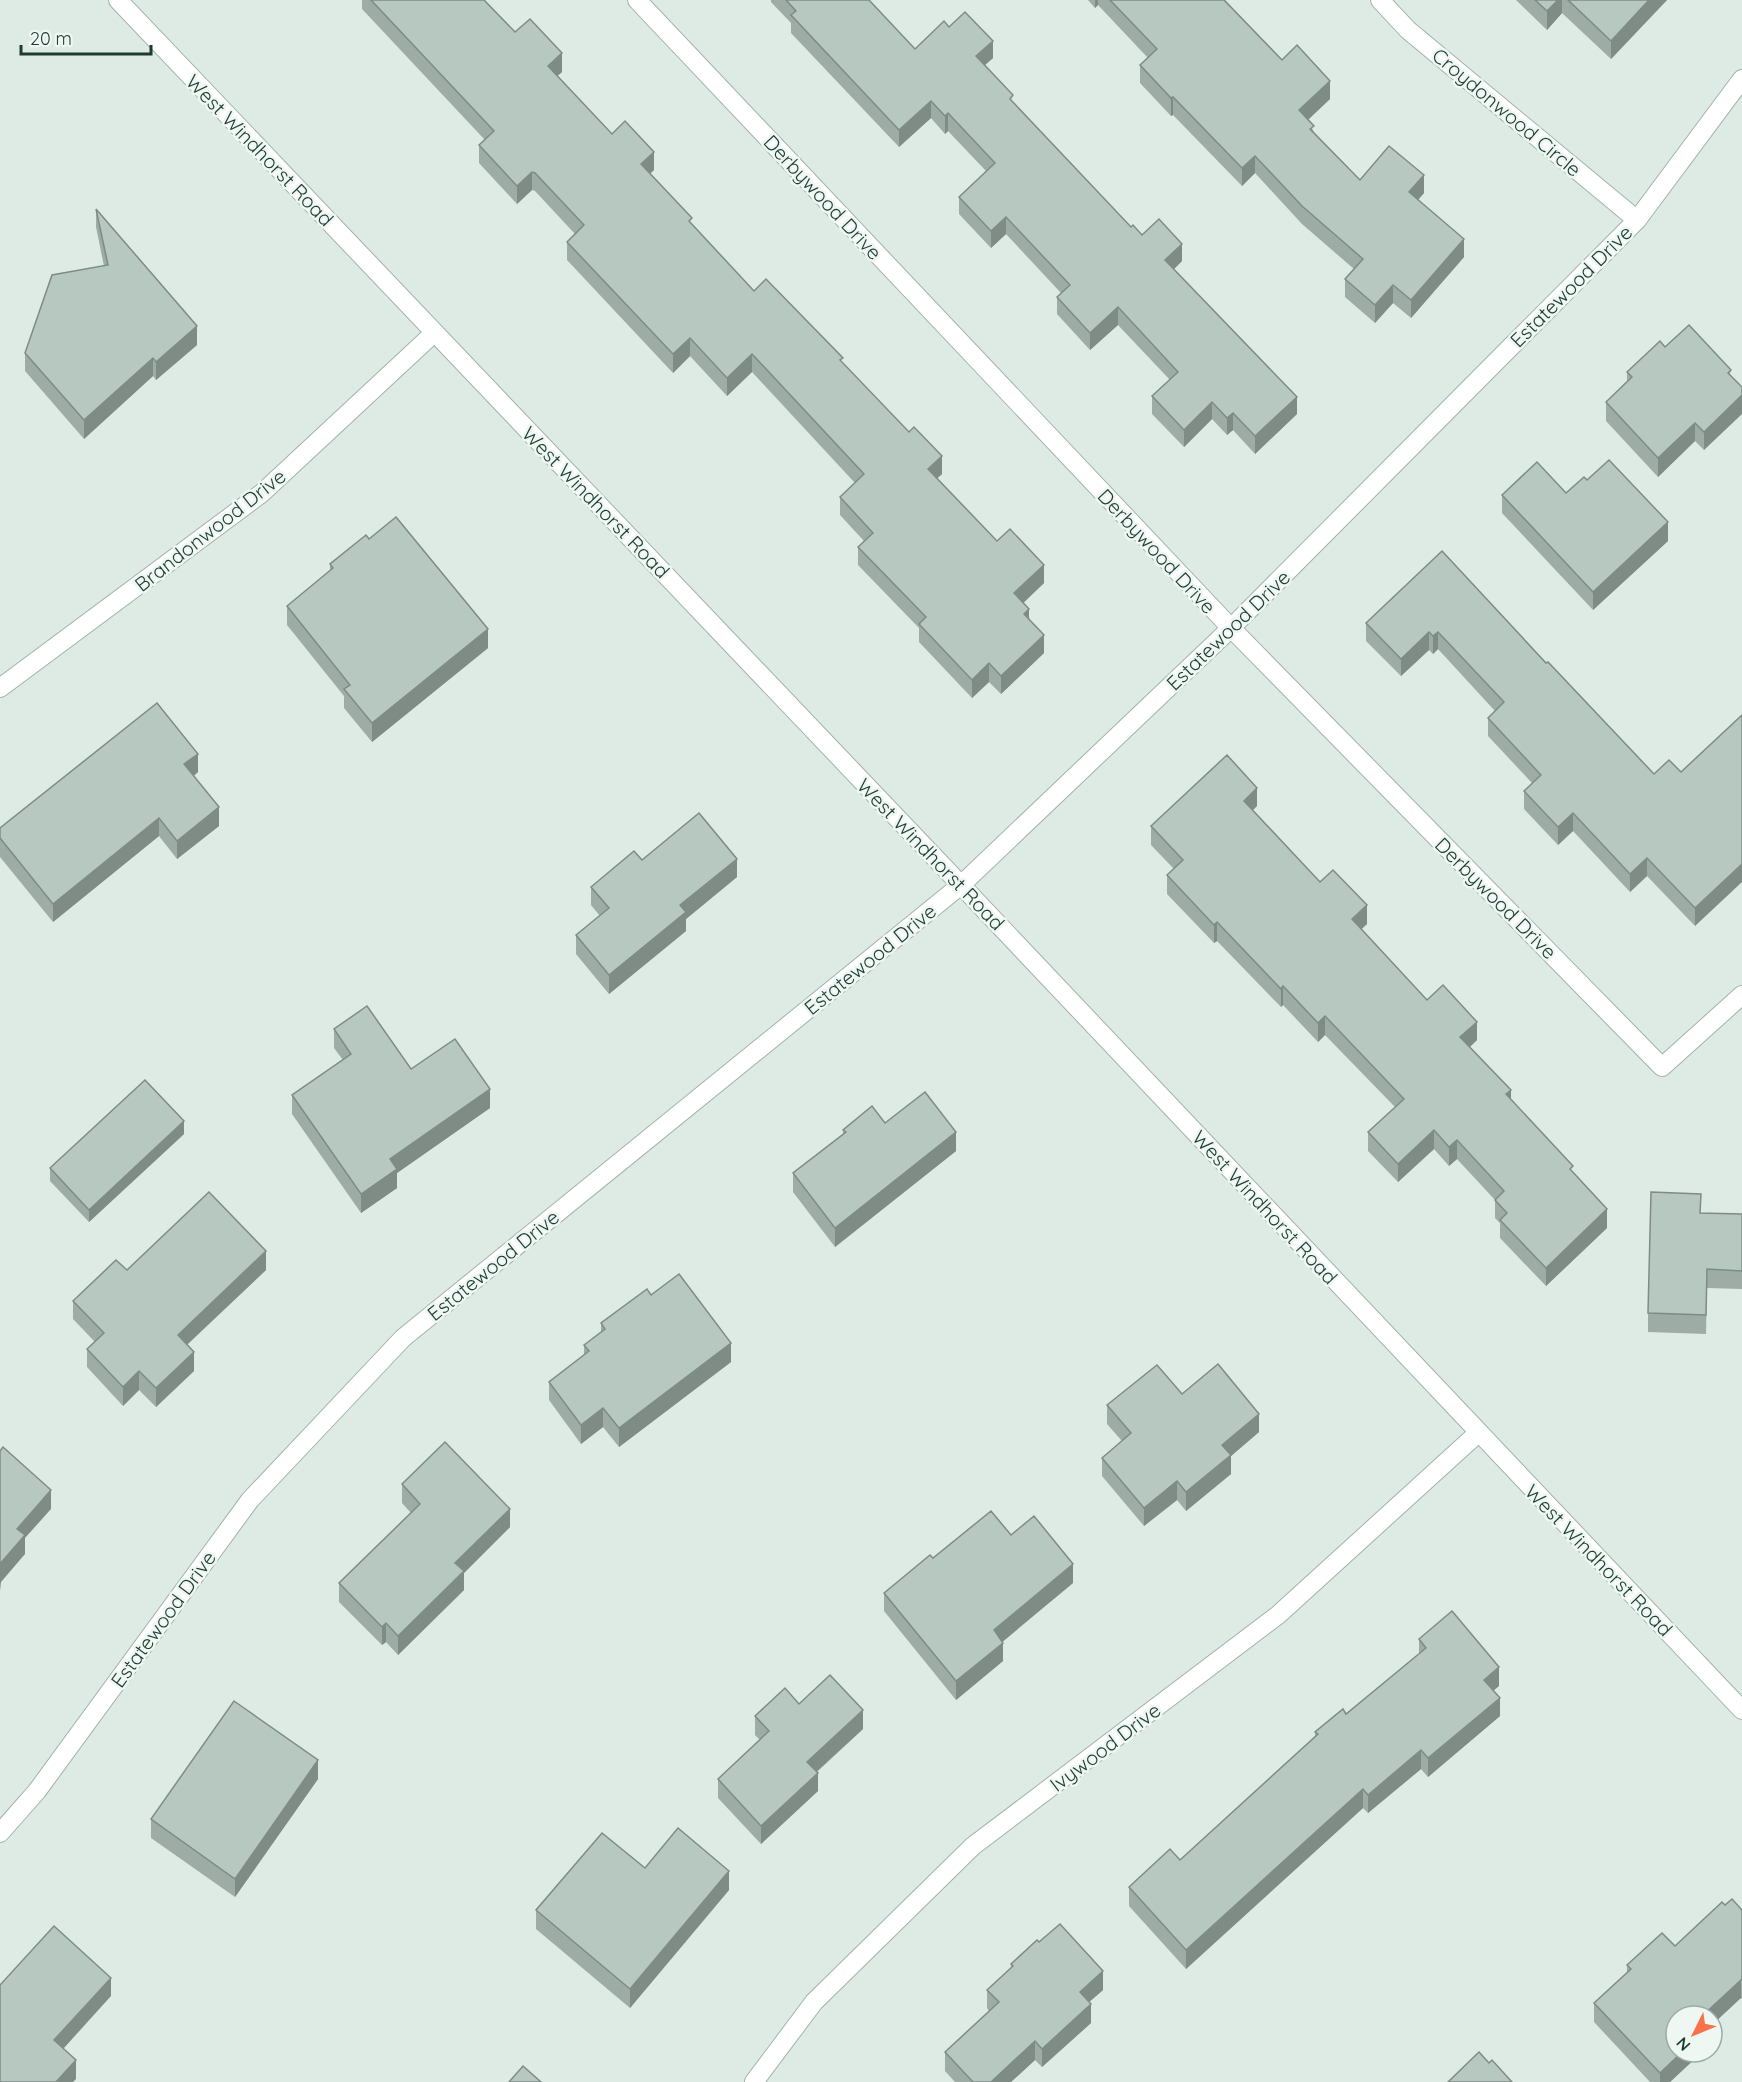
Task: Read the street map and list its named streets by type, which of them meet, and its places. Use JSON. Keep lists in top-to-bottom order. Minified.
{"streets":{"street":["Croydonwood Circle","West Windhorst Road","Derbywood Drive","Estatewood Drive","Brandonwood Drive","Ivywood Drive"]},"crossings":[["Croydonwood Circle","Estatewood Drive"],["West Windhorst Road","Estatewood Drive"],["West Windhorst Road","Brandonwood Drive"],["West Windhorst Road","Ivywood Drive"],["Derbywood Drive","Estatewood Drive"]],"scale_bar":"20 m","north":"bottom left"}
